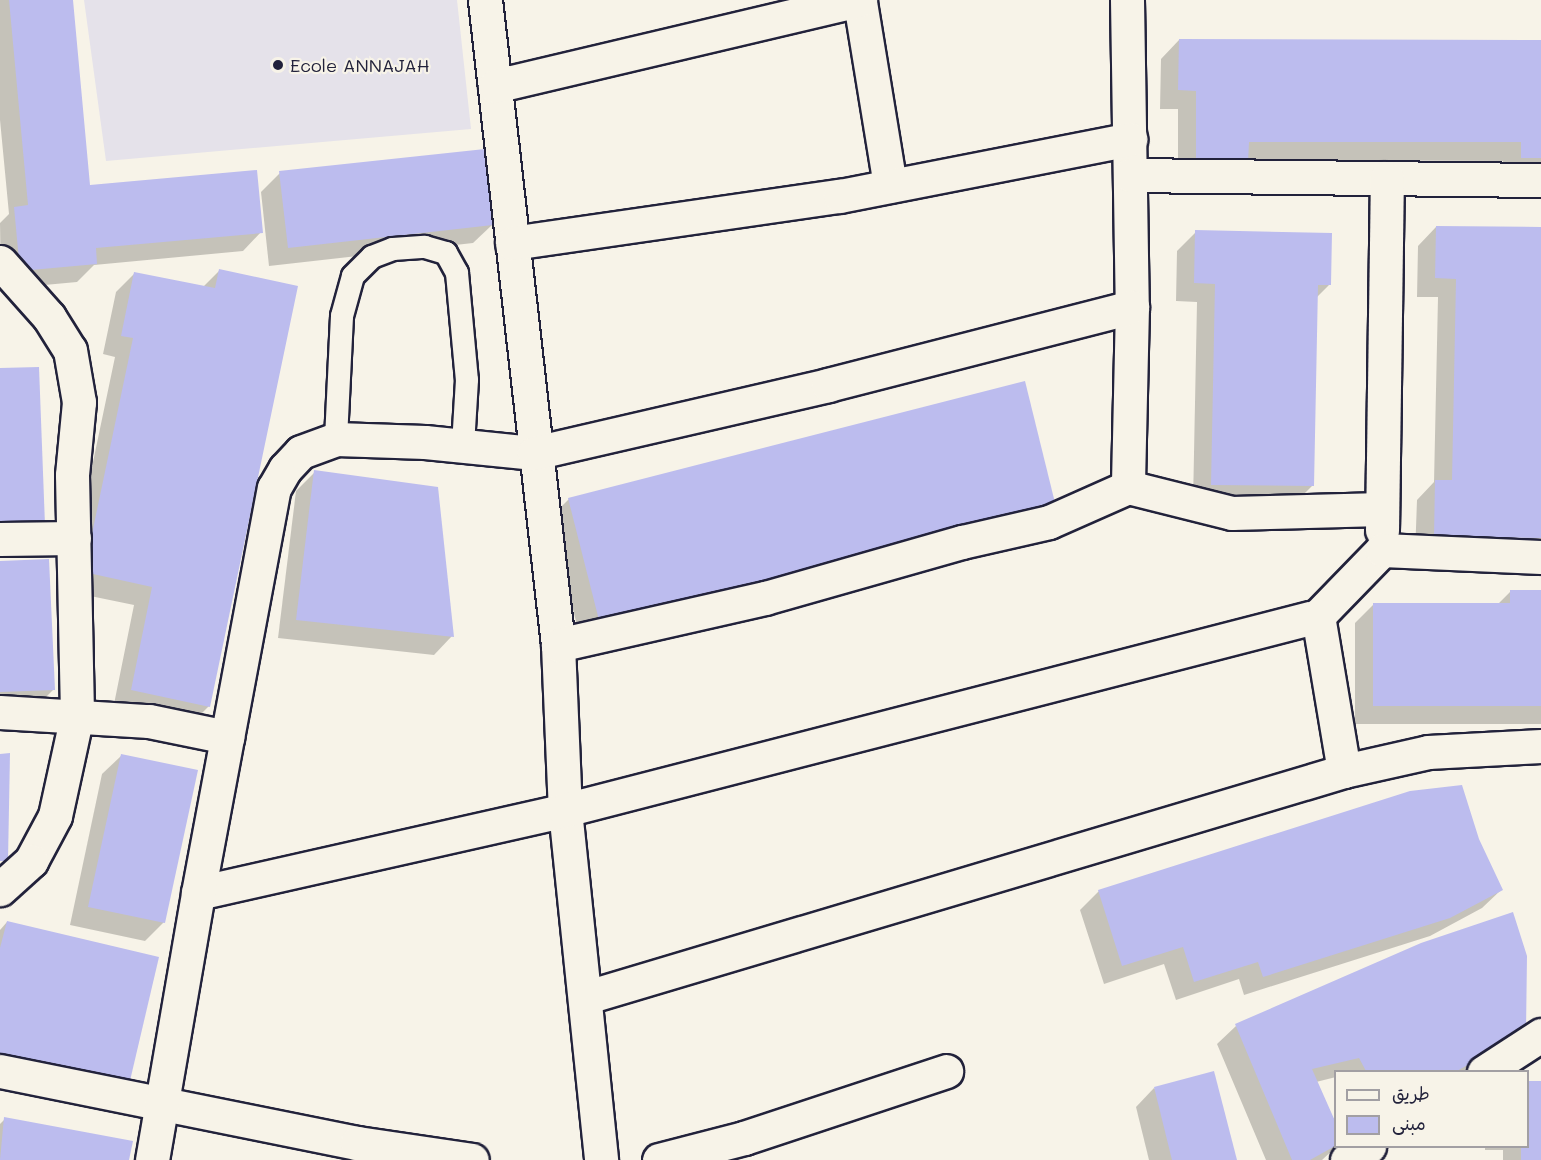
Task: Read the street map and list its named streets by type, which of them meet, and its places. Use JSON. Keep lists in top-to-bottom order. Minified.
{"places":["Ecole ANNAJAH"],"legend":["طريق","مبنى"]}
